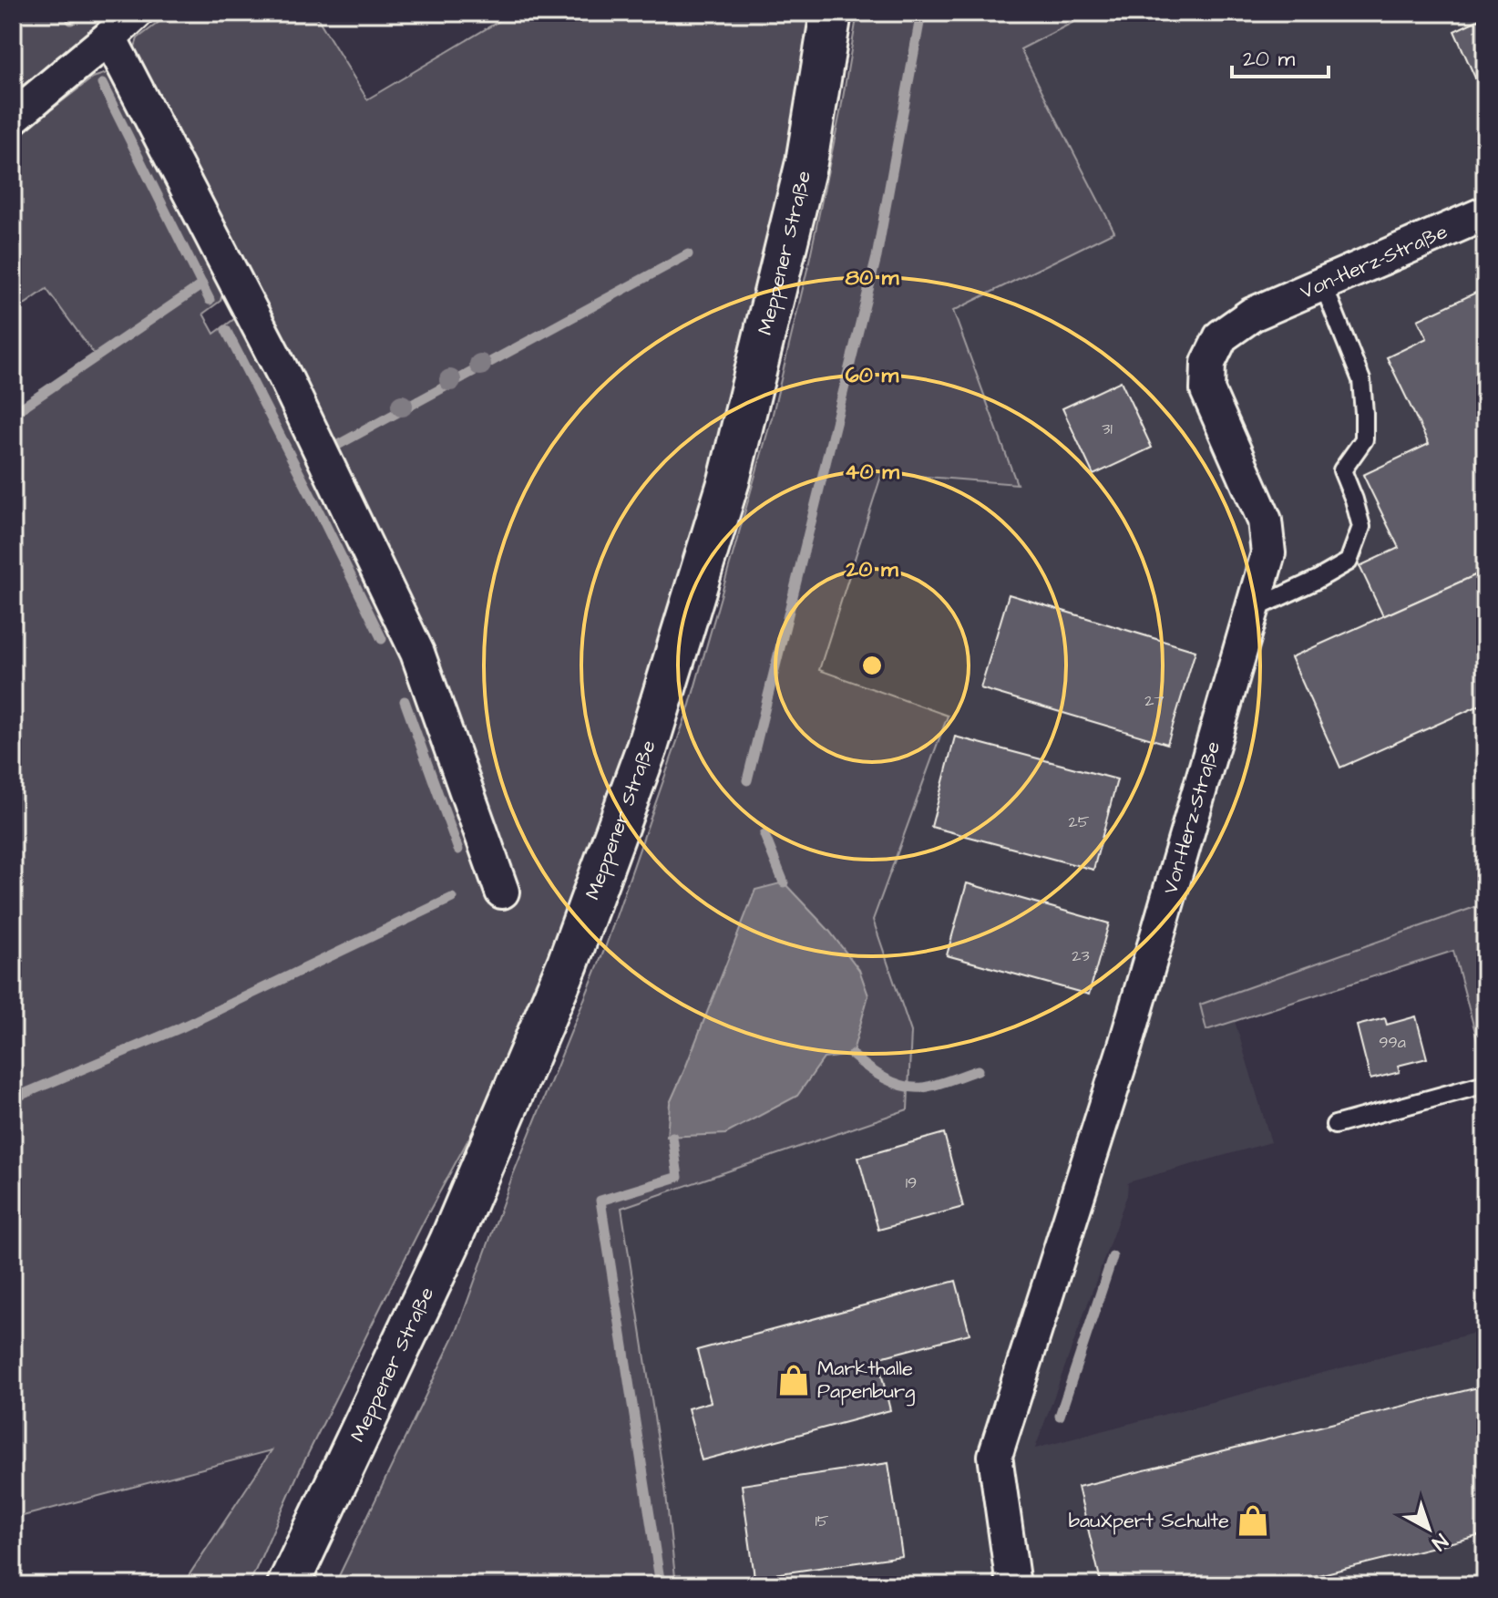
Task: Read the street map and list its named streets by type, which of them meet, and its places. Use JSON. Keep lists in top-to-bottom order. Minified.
{"streets":{"main road":["Meppener Straße"],"street":["Von-Herz-Straße"]},"places":{"shop":["Markthalle Papenburg","bauXpert Schulte"]},"house_numbers":["31","27","25","23","99a","19","15"],"scale_bar":"20 m","north":"bottom right","rings":["80 m","60 m","40 m","20 m"]}
